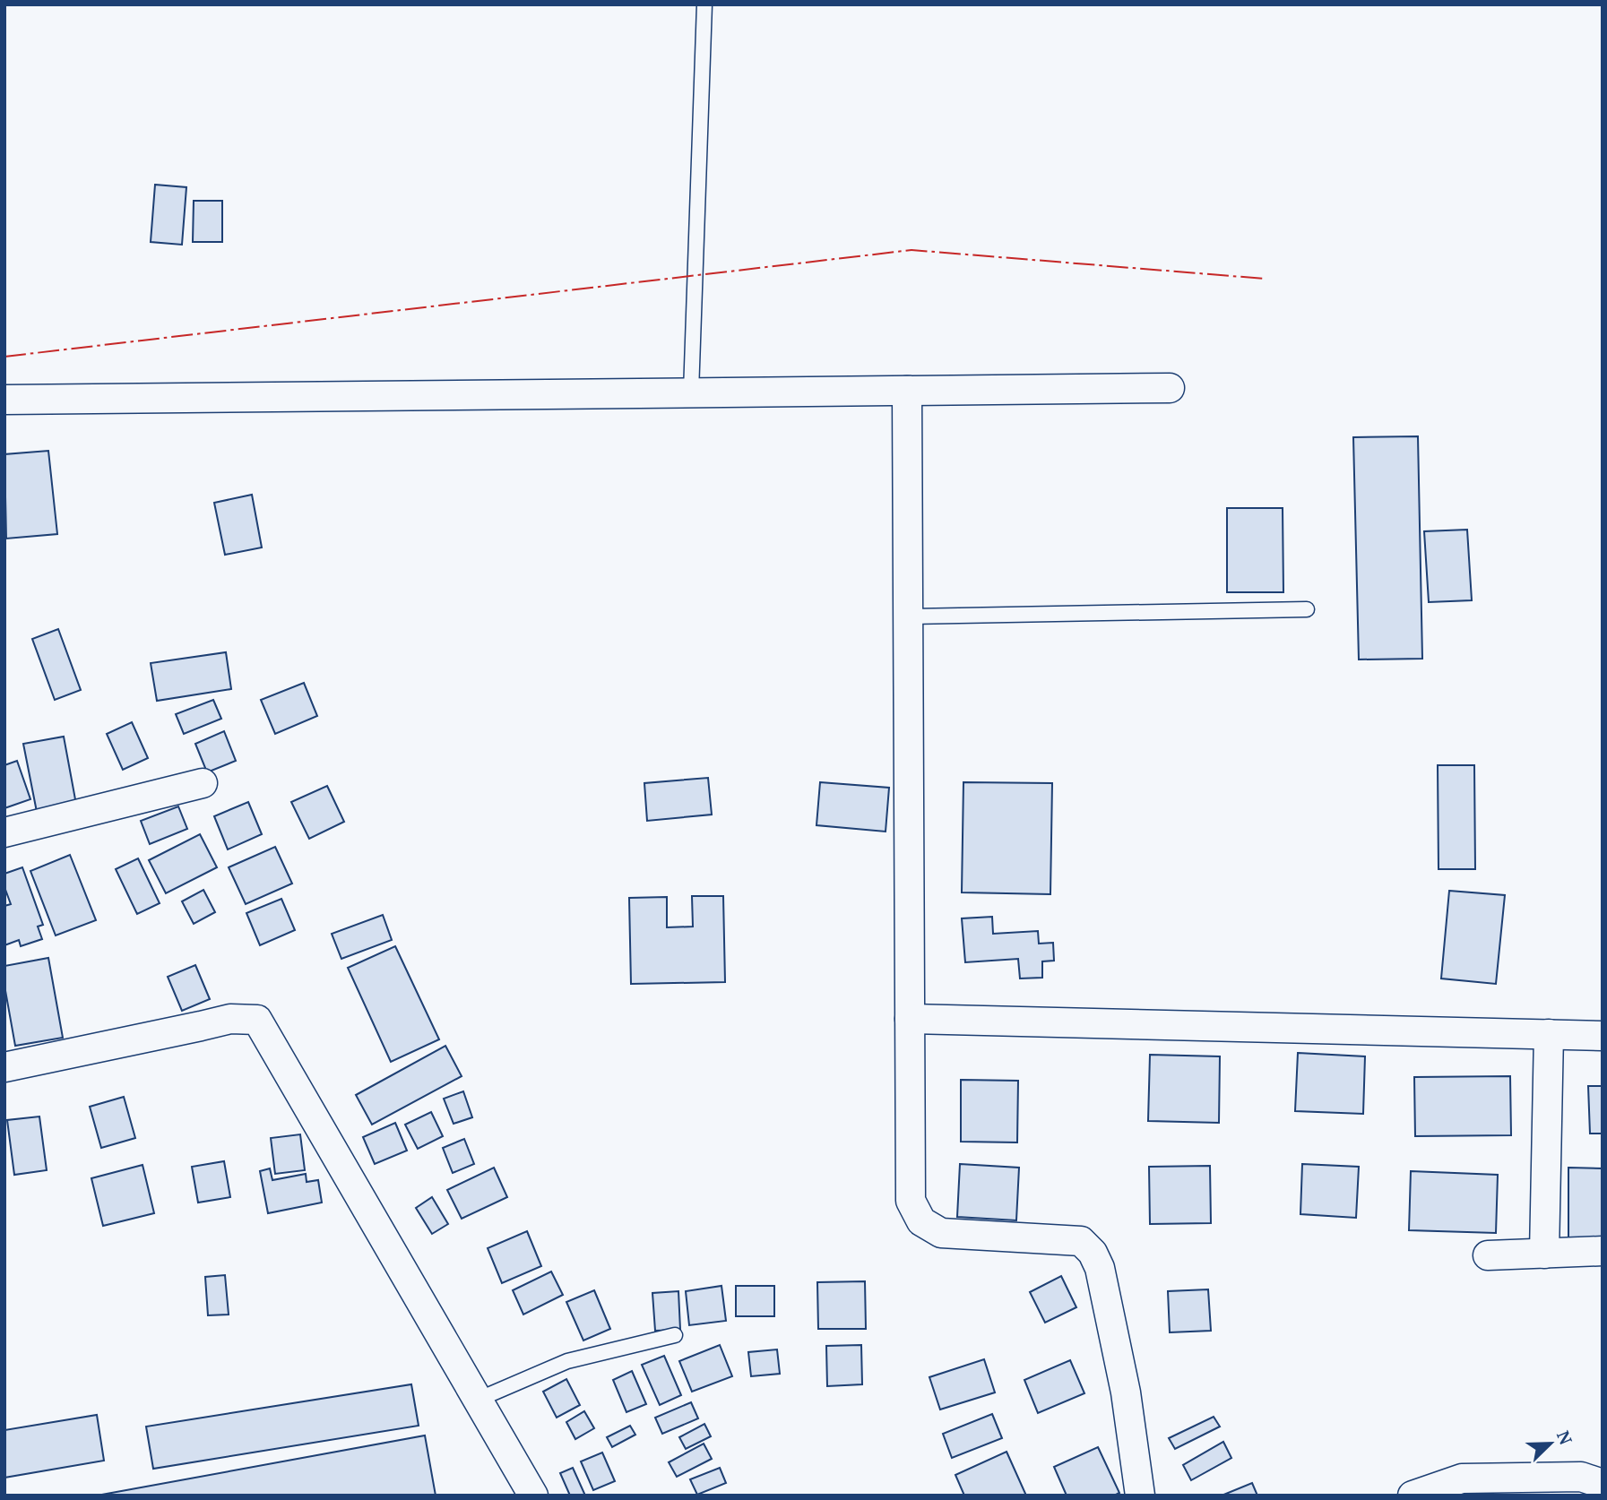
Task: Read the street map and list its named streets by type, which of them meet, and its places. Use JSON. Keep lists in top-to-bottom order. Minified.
{"north":"top right"}
